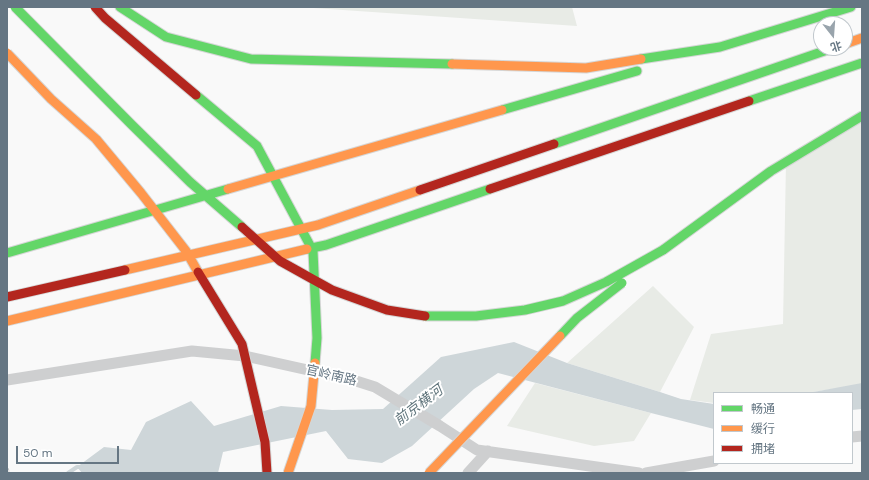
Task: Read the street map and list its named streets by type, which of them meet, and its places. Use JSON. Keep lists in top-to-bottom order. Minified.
{"streets":{"street":["官岭南路"]},"water":["前京横河"],"legend":["畅通","缓行","拥堵"],"scale_bar":"50 m","north":"bottom"}
